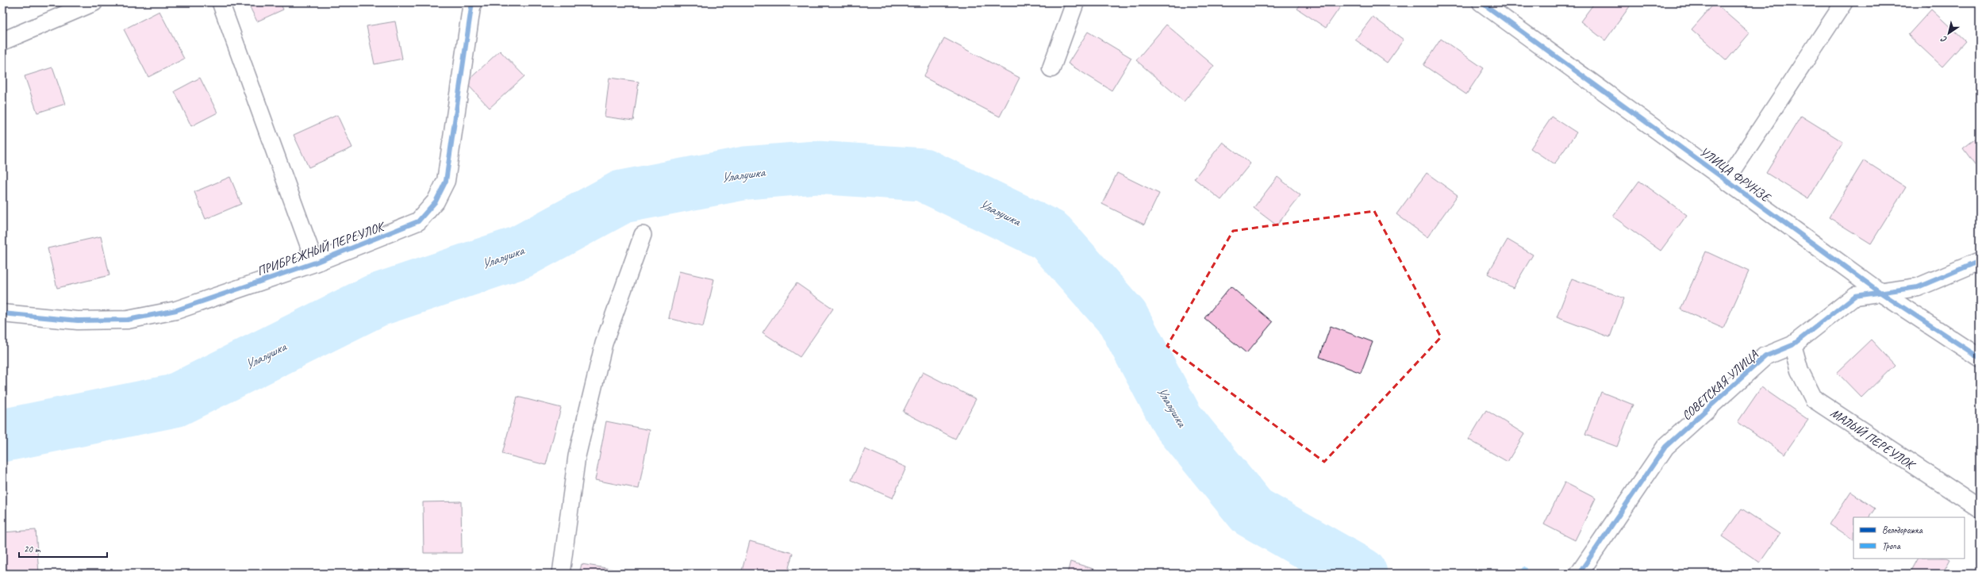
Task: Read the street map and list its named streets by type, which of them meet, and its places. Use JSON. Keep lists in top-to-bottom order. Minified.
{"streets":{"street":["УЛИЦА ФРУНЗЕ","ПРИБРЕЖНЫЙ ПЕРЕУЛОК","СОВЕТСКАЯ УЛИЦА","МАЛЫЙ ПЕРЕУЛОК"]},"crossings":[["УЛИЦА ФРУНЗЕ","СОВЕТСКАЯ УЛИЦА"],["СОВЕТСКАЯ УЛИЦА","МАЛЫЙ ПЕРЕУЛОК"]],"water":["Улалушка"],"legend":["Велодорожка","Тропа"],"scale_bar":"20 m","north":"bottom left"}
